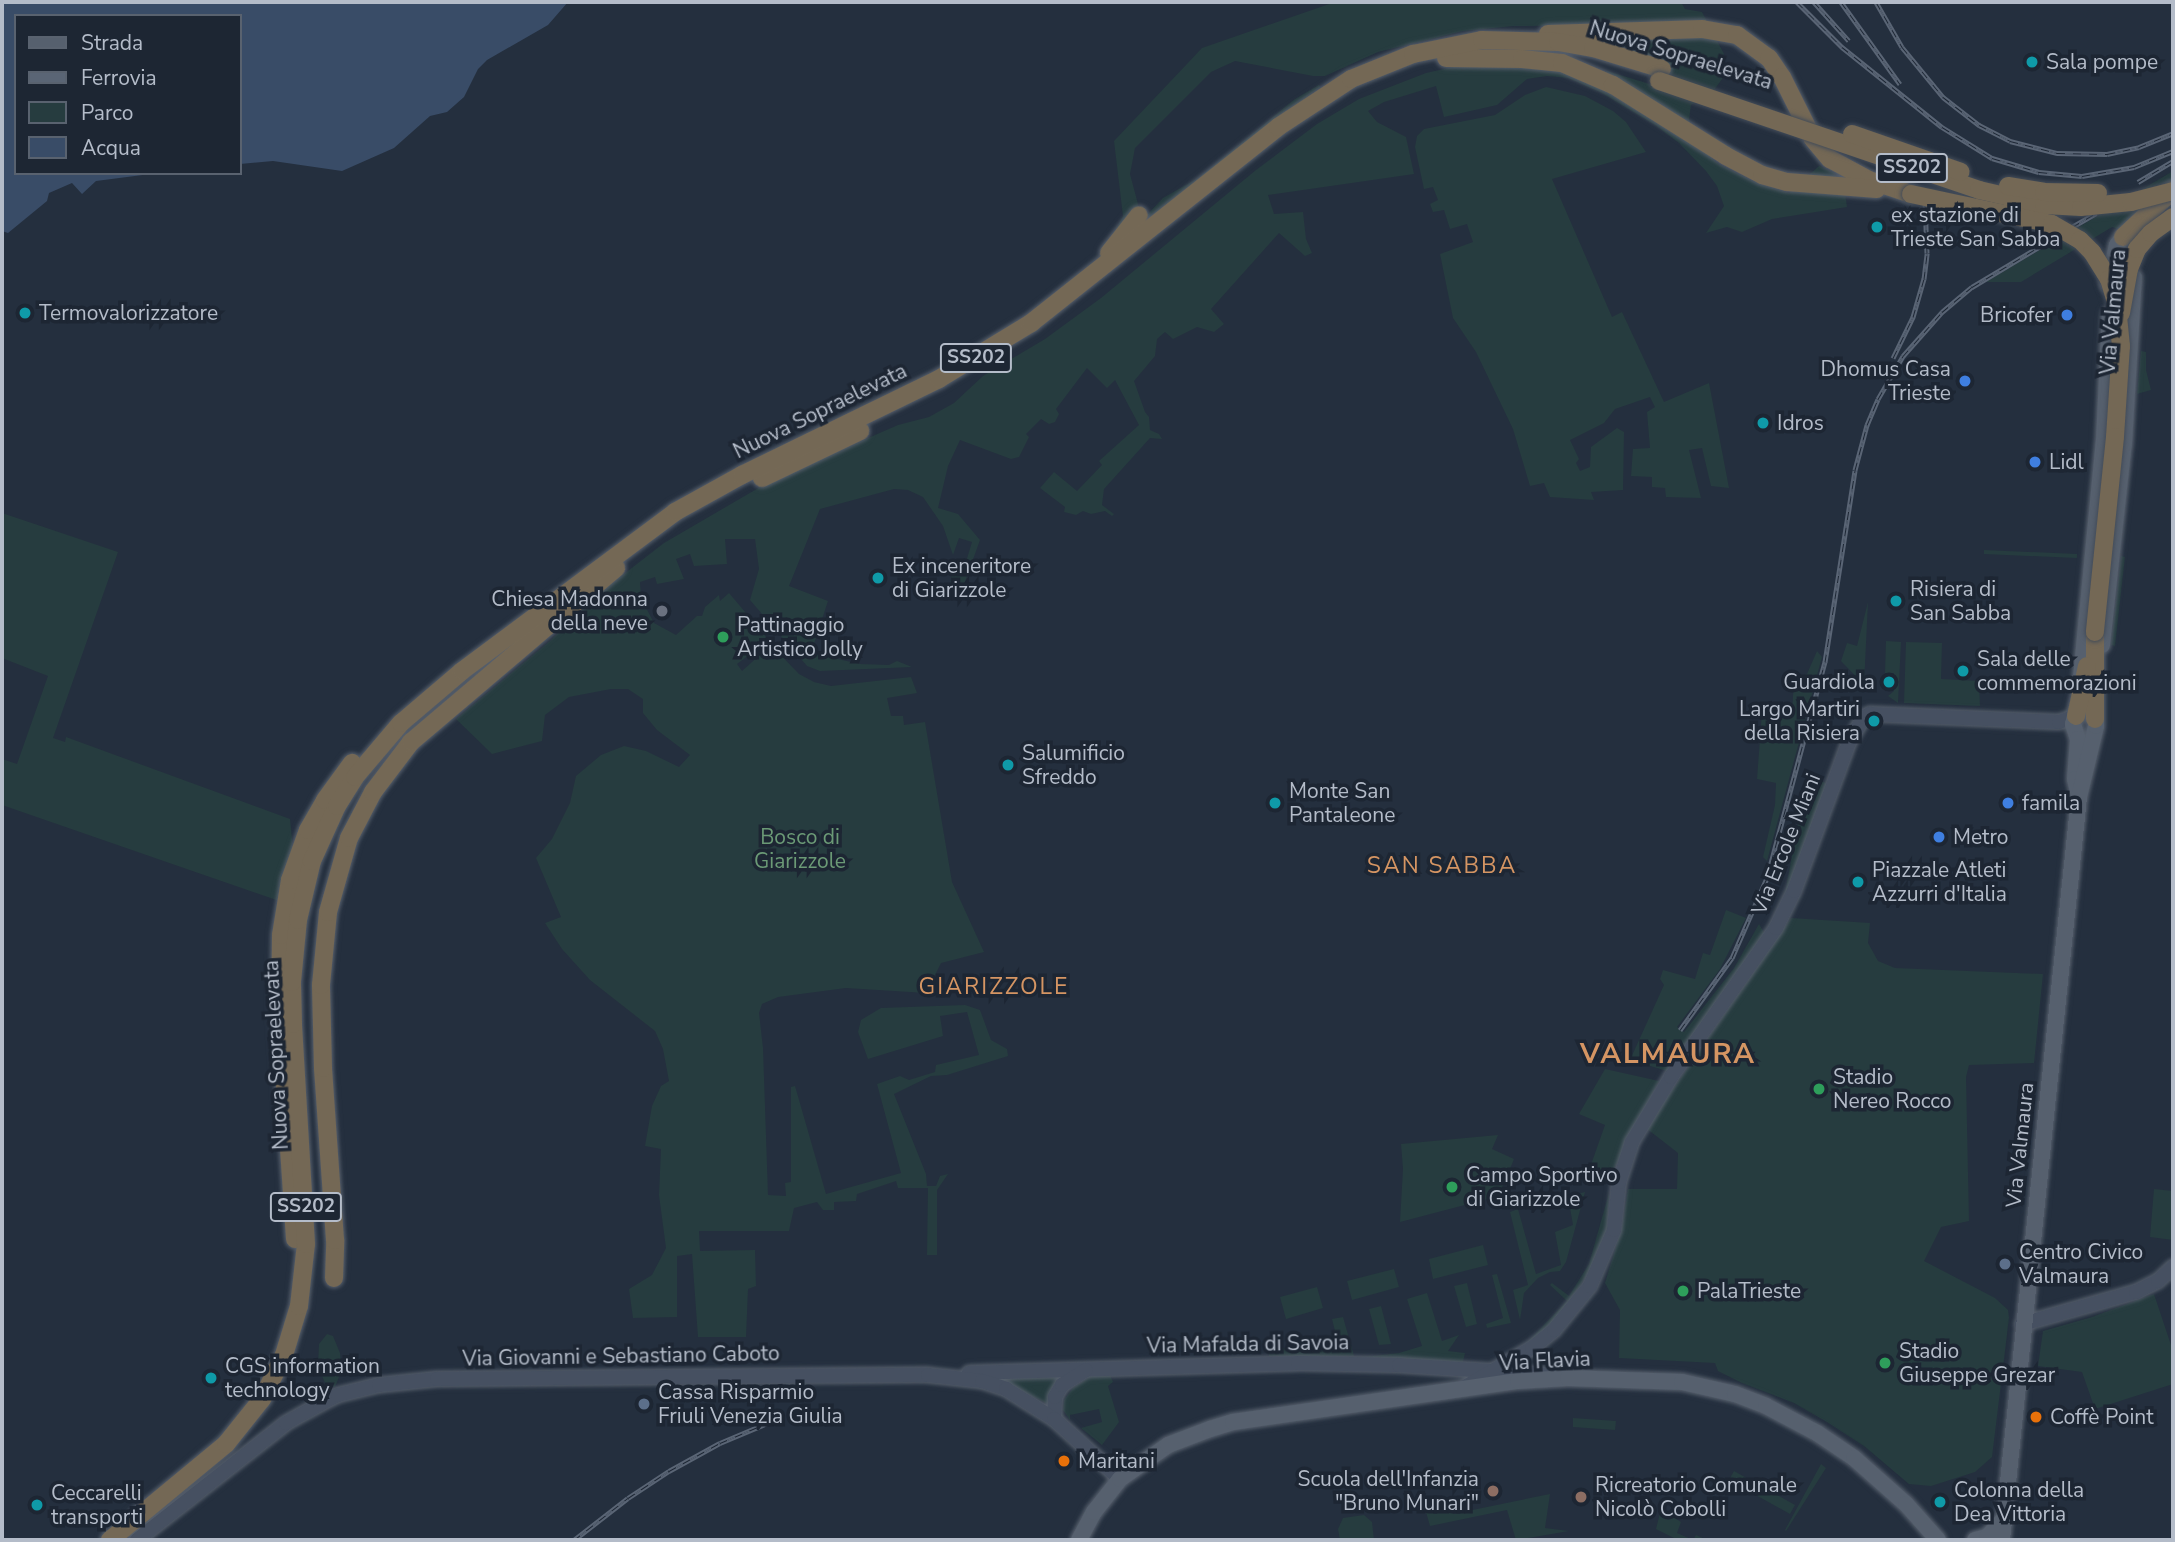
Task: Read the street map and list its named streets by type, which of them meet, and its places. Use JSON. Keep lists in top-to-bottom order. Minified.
{"streets":{"highway":["Nuova Sopraelevata","SS202"],"main road":["Via Valmaura","Via Flavia"],"street":["Via Ercole Miani","Via Mafalda di Savoia","Via Giovanni e Sebastiano Caboto"]},"crossings":[["Via Valmaura","Via Ercole Miani"],["Via Ercole Miani","Via Mafalda di Savoia"],["Via Ercole Miani","Via Flavia"],["Via Mafalda di Savoia","Via Giovanni e Sebastiano Caboto"],["Via Mafalda di Savoia","Via Flavia"],["Via Giovanni e Sebastiano Caboto","Via Flavia"]],"districts":["SAN SABBA","GIARIZZOLE","VALMAURA"],"parks":["Bosco di Giarizzole"],"places":["Sala pompe","ex stazione di Trieste San Sabba","Termovalorizzatore","Bricofer","Dhomus Casa Trieste","Idros","Lidl","Ex inceneritore di Giarizzole","Risiera di San Sabba","Chiesa Madonna della neve","Pattinaggio Artistico Jolly","Sala delle commemorazioni","Guardiola","Largo Martiri della Risiera","Salumificio Sfreddo","Monte San Pantaleone","famila","Metro","Piazzale Atleti Azzurri d'Italia","Stadio Nereo Rocco","Campo Sportivo di Giarizzole","Centro Civico Valmaura","PalaTrieste","Stadio Giuseppe Grezar","CGS information technology","Cassa Risparmio Friuli Venezia Giulia","Coffè Point","Maritani","Scuola dell'Infanzia \"Bruno Munari\"","Ricreatorio Comunale Nicolò Cobolli","Colonna della Dea Vittoria","Ceccarelli transporti"],"legend":["Strada","Ferrovia","Parco","Acqua"]}
